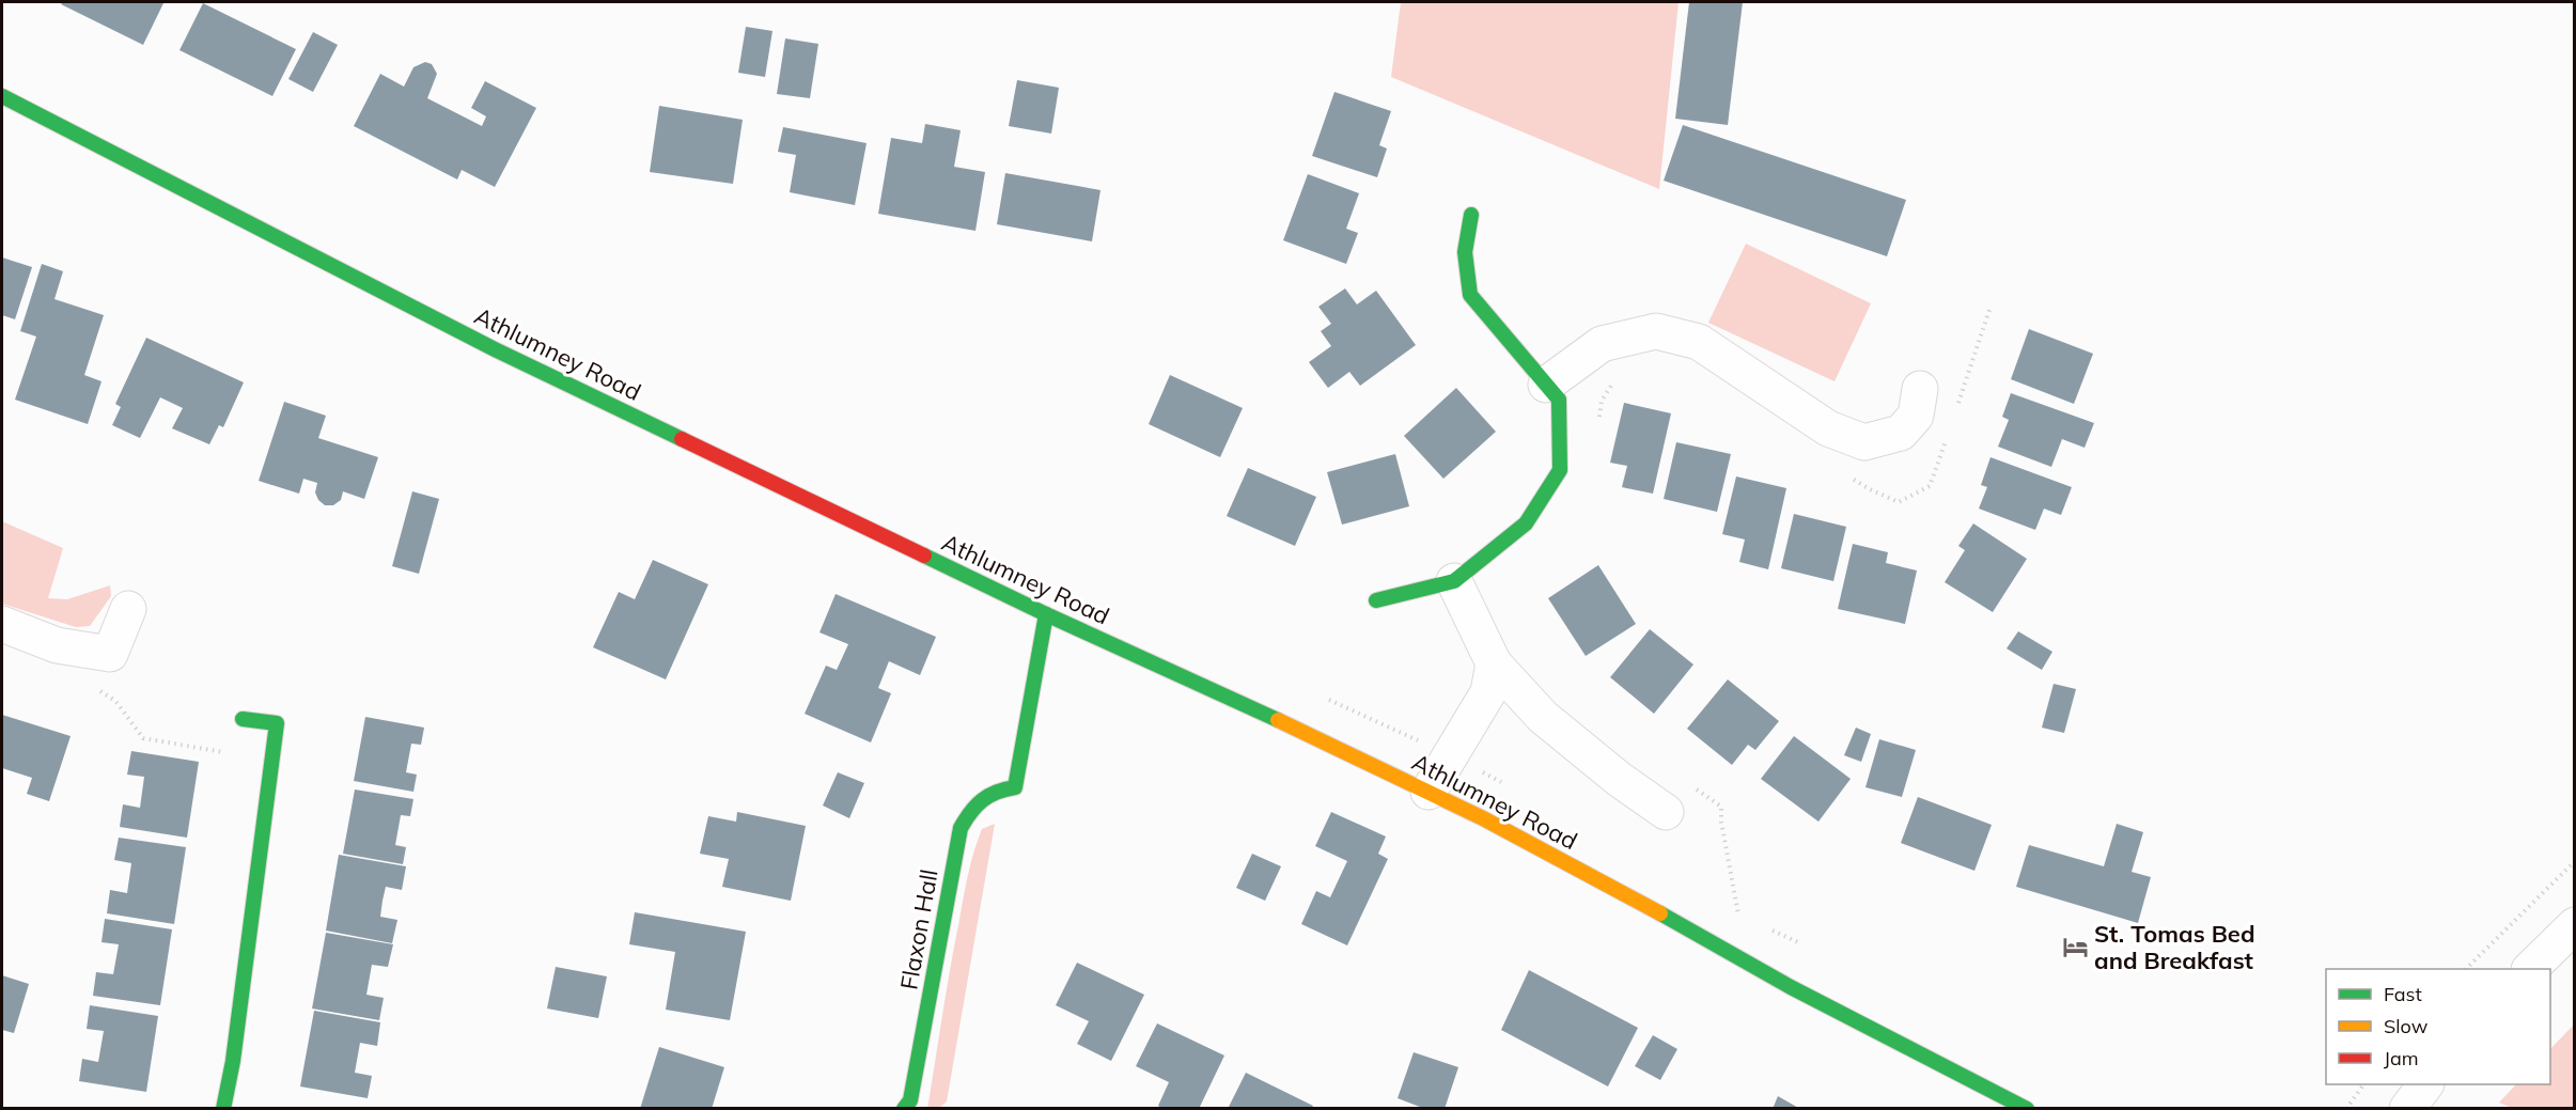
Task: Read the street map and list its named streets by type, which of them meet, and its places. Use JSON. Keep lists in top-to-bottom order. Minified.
{"streets":{"main road":["Athlumney Road","Flaxon Hall"]},"crossings":[["Athlumney Road","Flaxon Hall"]],"places":{"hotel":["St. Tomas Bed and Breakfast"]},"legend":["Fast","Slow","Jam"]}
